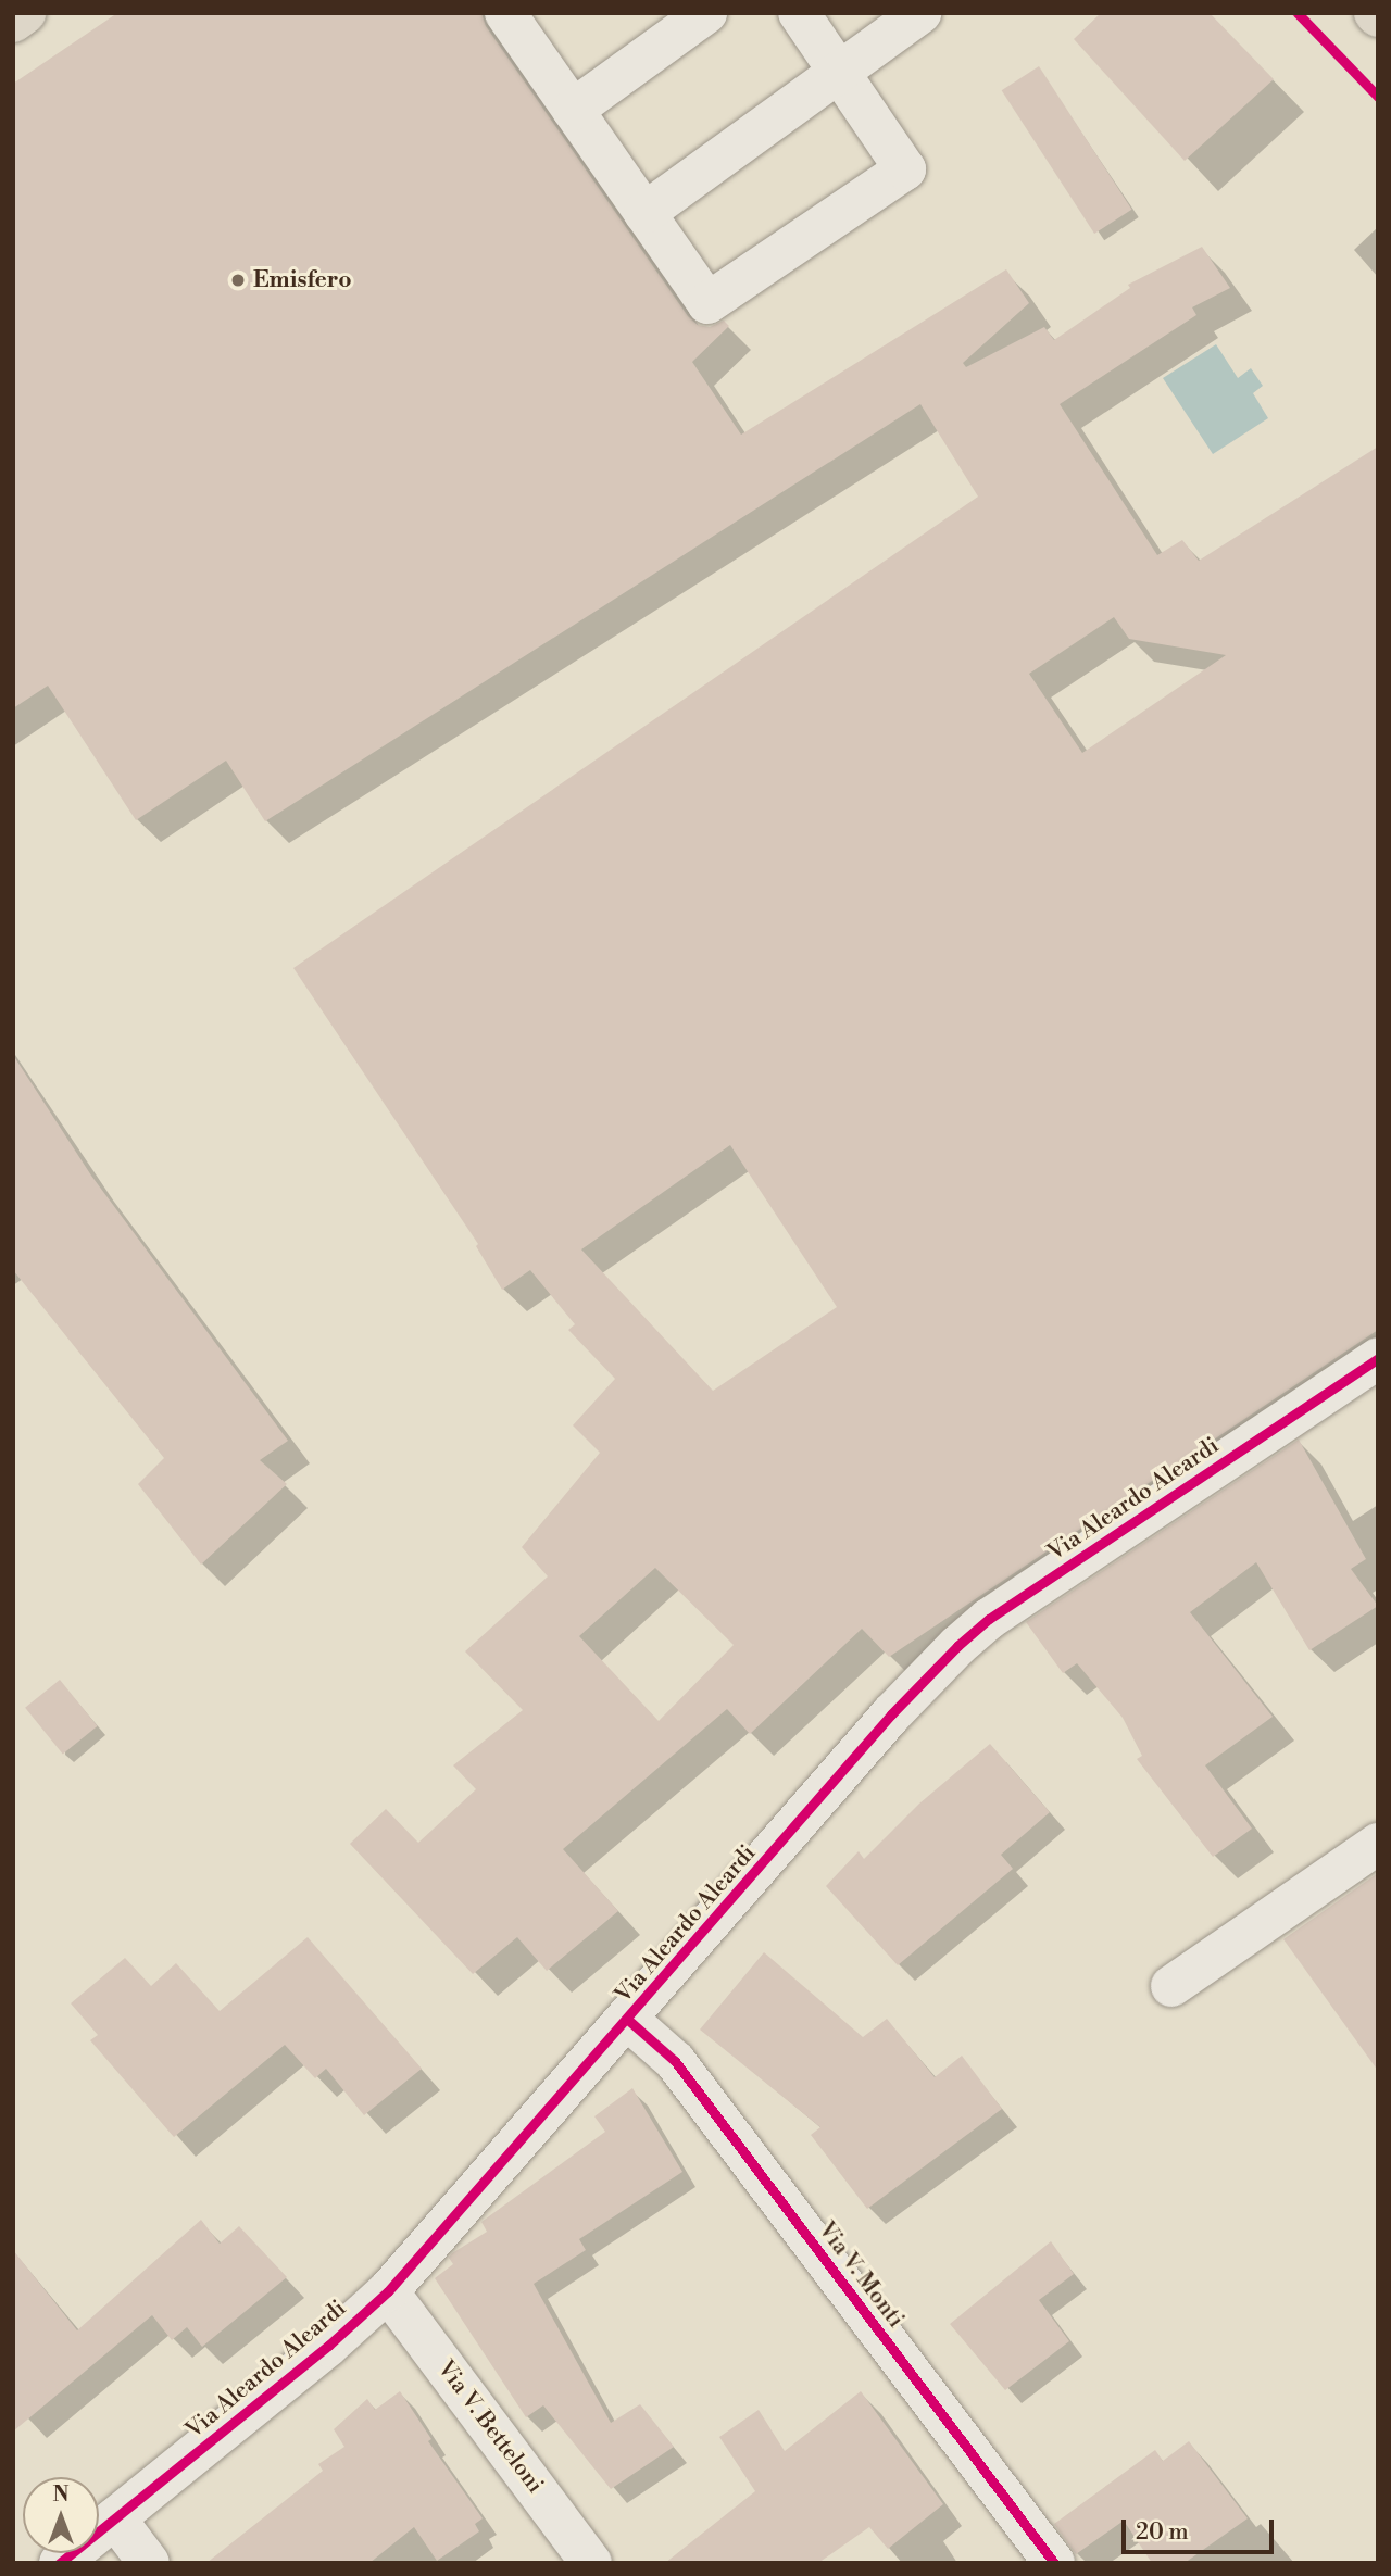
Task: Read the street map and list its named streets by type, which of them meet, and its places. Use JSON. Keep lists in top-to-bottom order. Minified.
{"streets":{"street":["Via Aleardo Aleardi","Via V. Monti","Via V. Betteloni"]},"crossings":[["Via Aleardo Aleardi","Via V. Monti"],["Via Aleardo Aleardi","Via V. Betteloni"]],"places":["Emisfero"],"scale_bar":"20 m","north":"top"}
